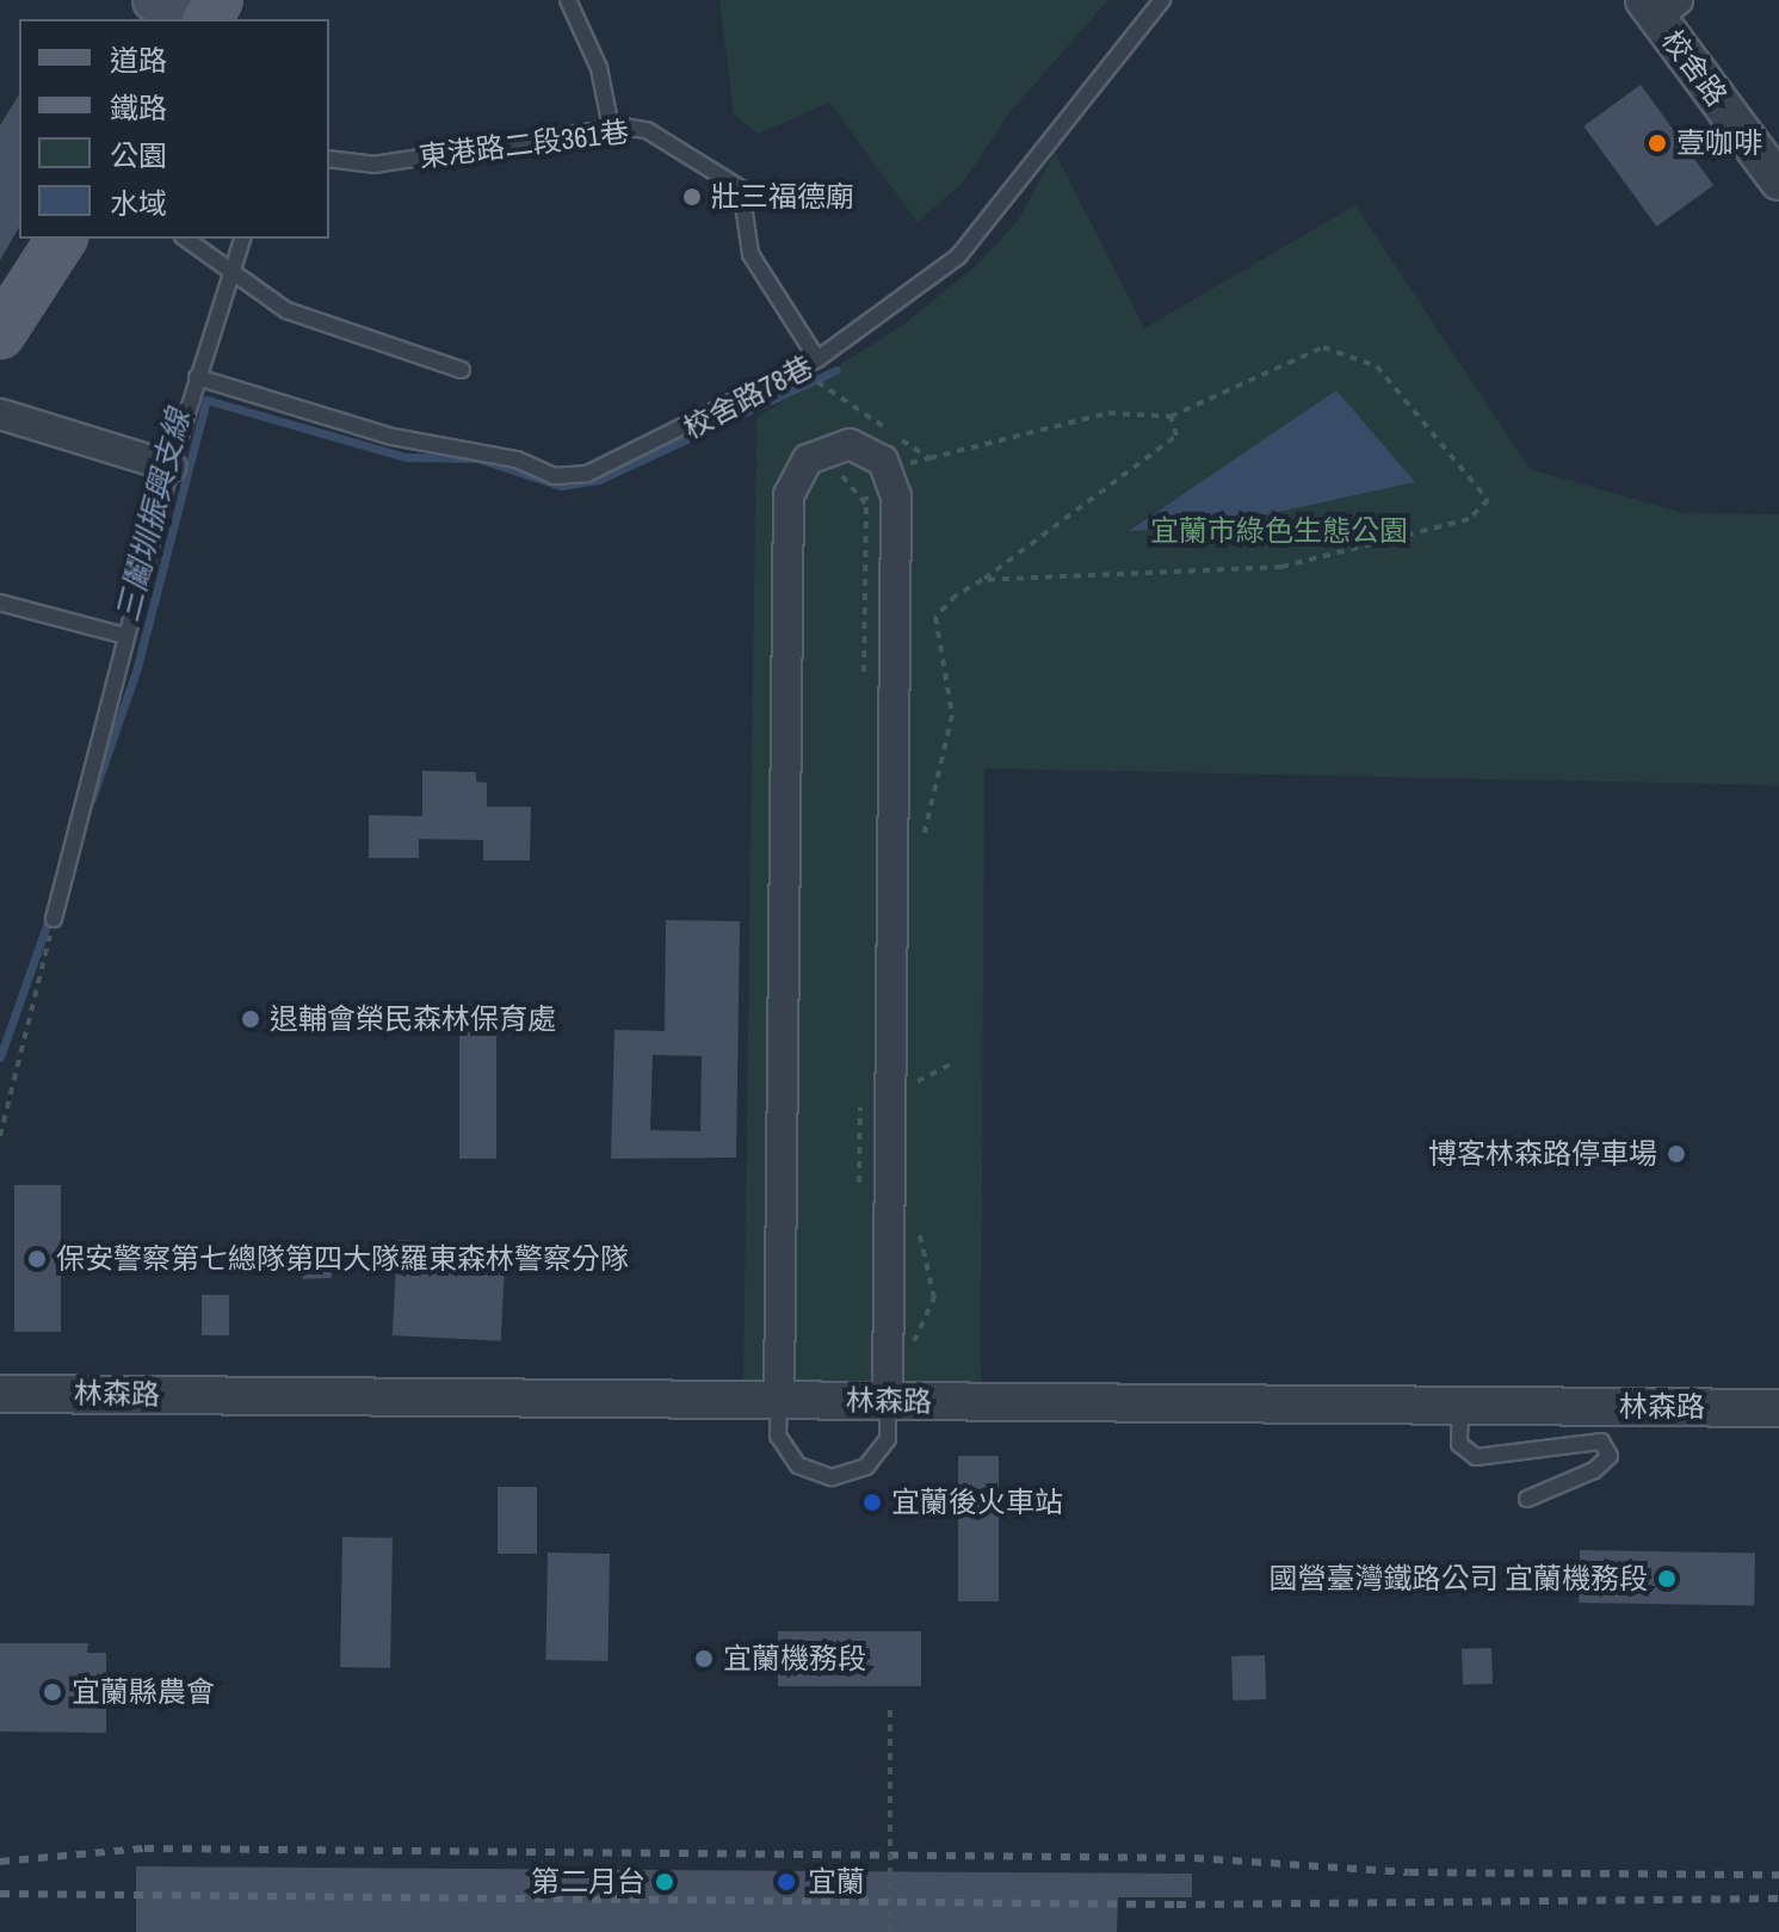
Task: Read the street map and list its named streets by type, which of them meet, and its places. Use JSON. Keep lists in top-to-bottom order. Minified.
{"streets":{"street":["校舍路","林森路"],"lane":["東港路二段361巷","校舍路78巷"]},"crossings":[["東港路二段361巷","校舍路78巷"]],"water":["三鬮圳振興支線"],"parks":["宜蘭市綠色生態公園"],"places":["壹咖啡","壯三福德廟","退輔會榮民森林保育處","博客林森路停車場","保安警察第七總隊第四大隊羅東森林警察分隊","宜蘭後火車站","國營臺灣鐵路公司 宜蘭機務段","宜蘭機務段","宜蘭縣農會","第二月台","宜蘭"],"legend":["道路","鐵路","公園","水域"]}
